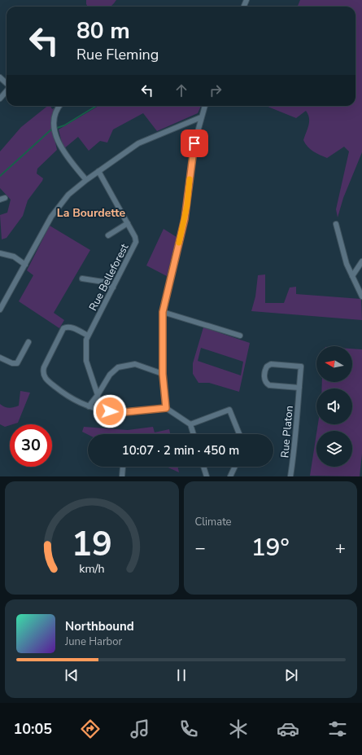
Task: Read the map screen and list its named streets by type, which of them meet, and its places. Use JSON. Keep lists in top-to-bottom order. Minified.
{"streets":{"street":["Rue Belleforest","Rue Platon"]},"districts":["La Bourdette"],"north":"left","page":{"turn":["80 m","Rue Fleming"],"limit":"30","trip":"10:07 · 2 min · 450 m","tile":"Climate","heat":["−","19°","+"],"song":["Northbound","June Harbor"],"tabs":"10:05","gauge":["19","km/h"]}}
